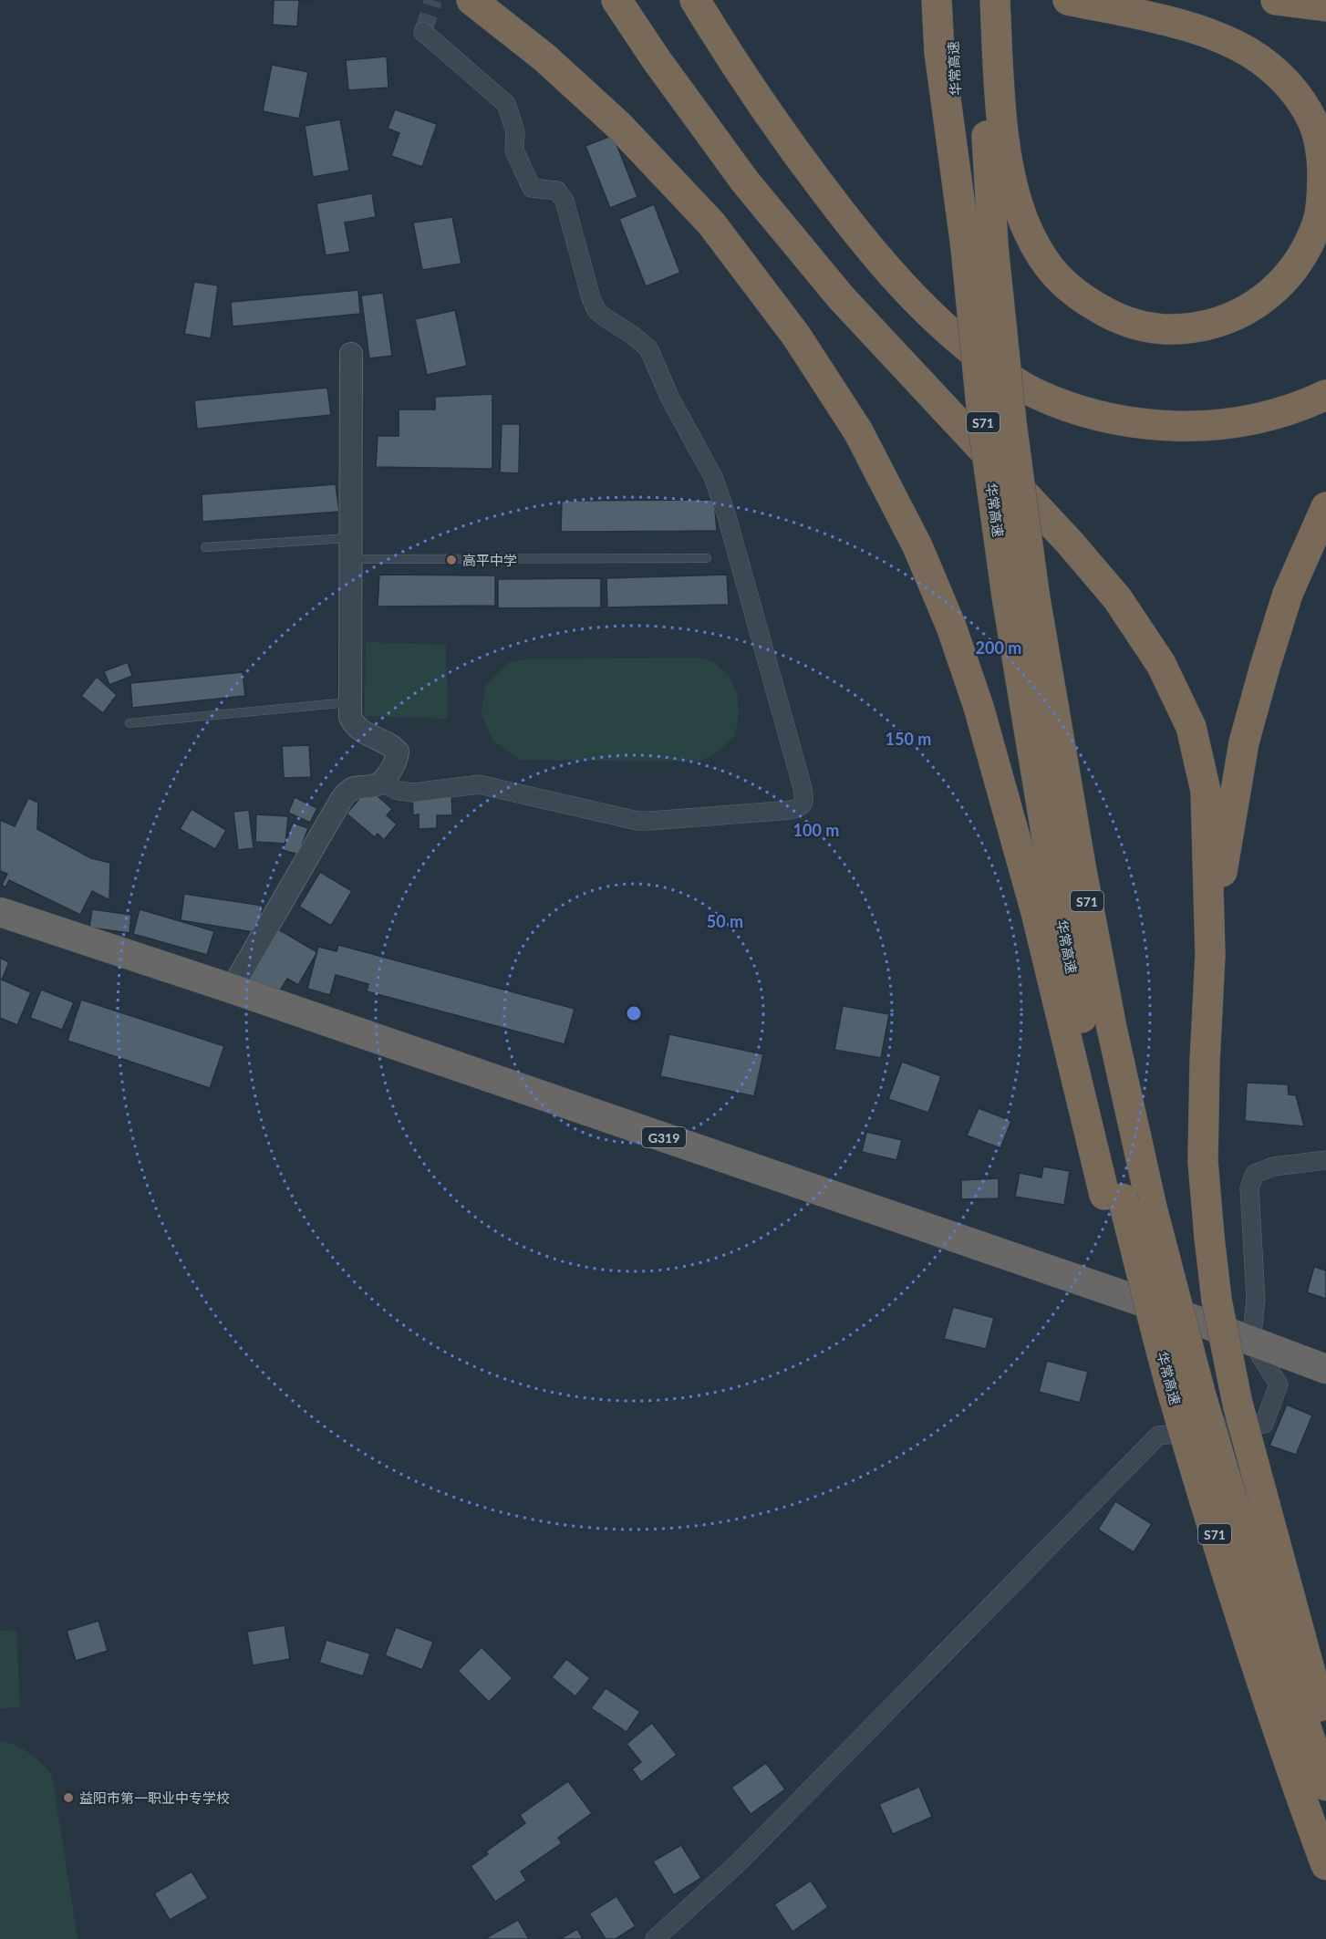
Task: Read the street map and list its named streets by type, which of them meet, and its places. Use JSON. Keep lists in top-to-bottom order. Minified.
{"streets":{"highway":["华常高速","S71","G319"]},"places":["高平中学","益阳市第一职业中专学校"],"rings":["200 m","150 m","100 m","50 m"]}
